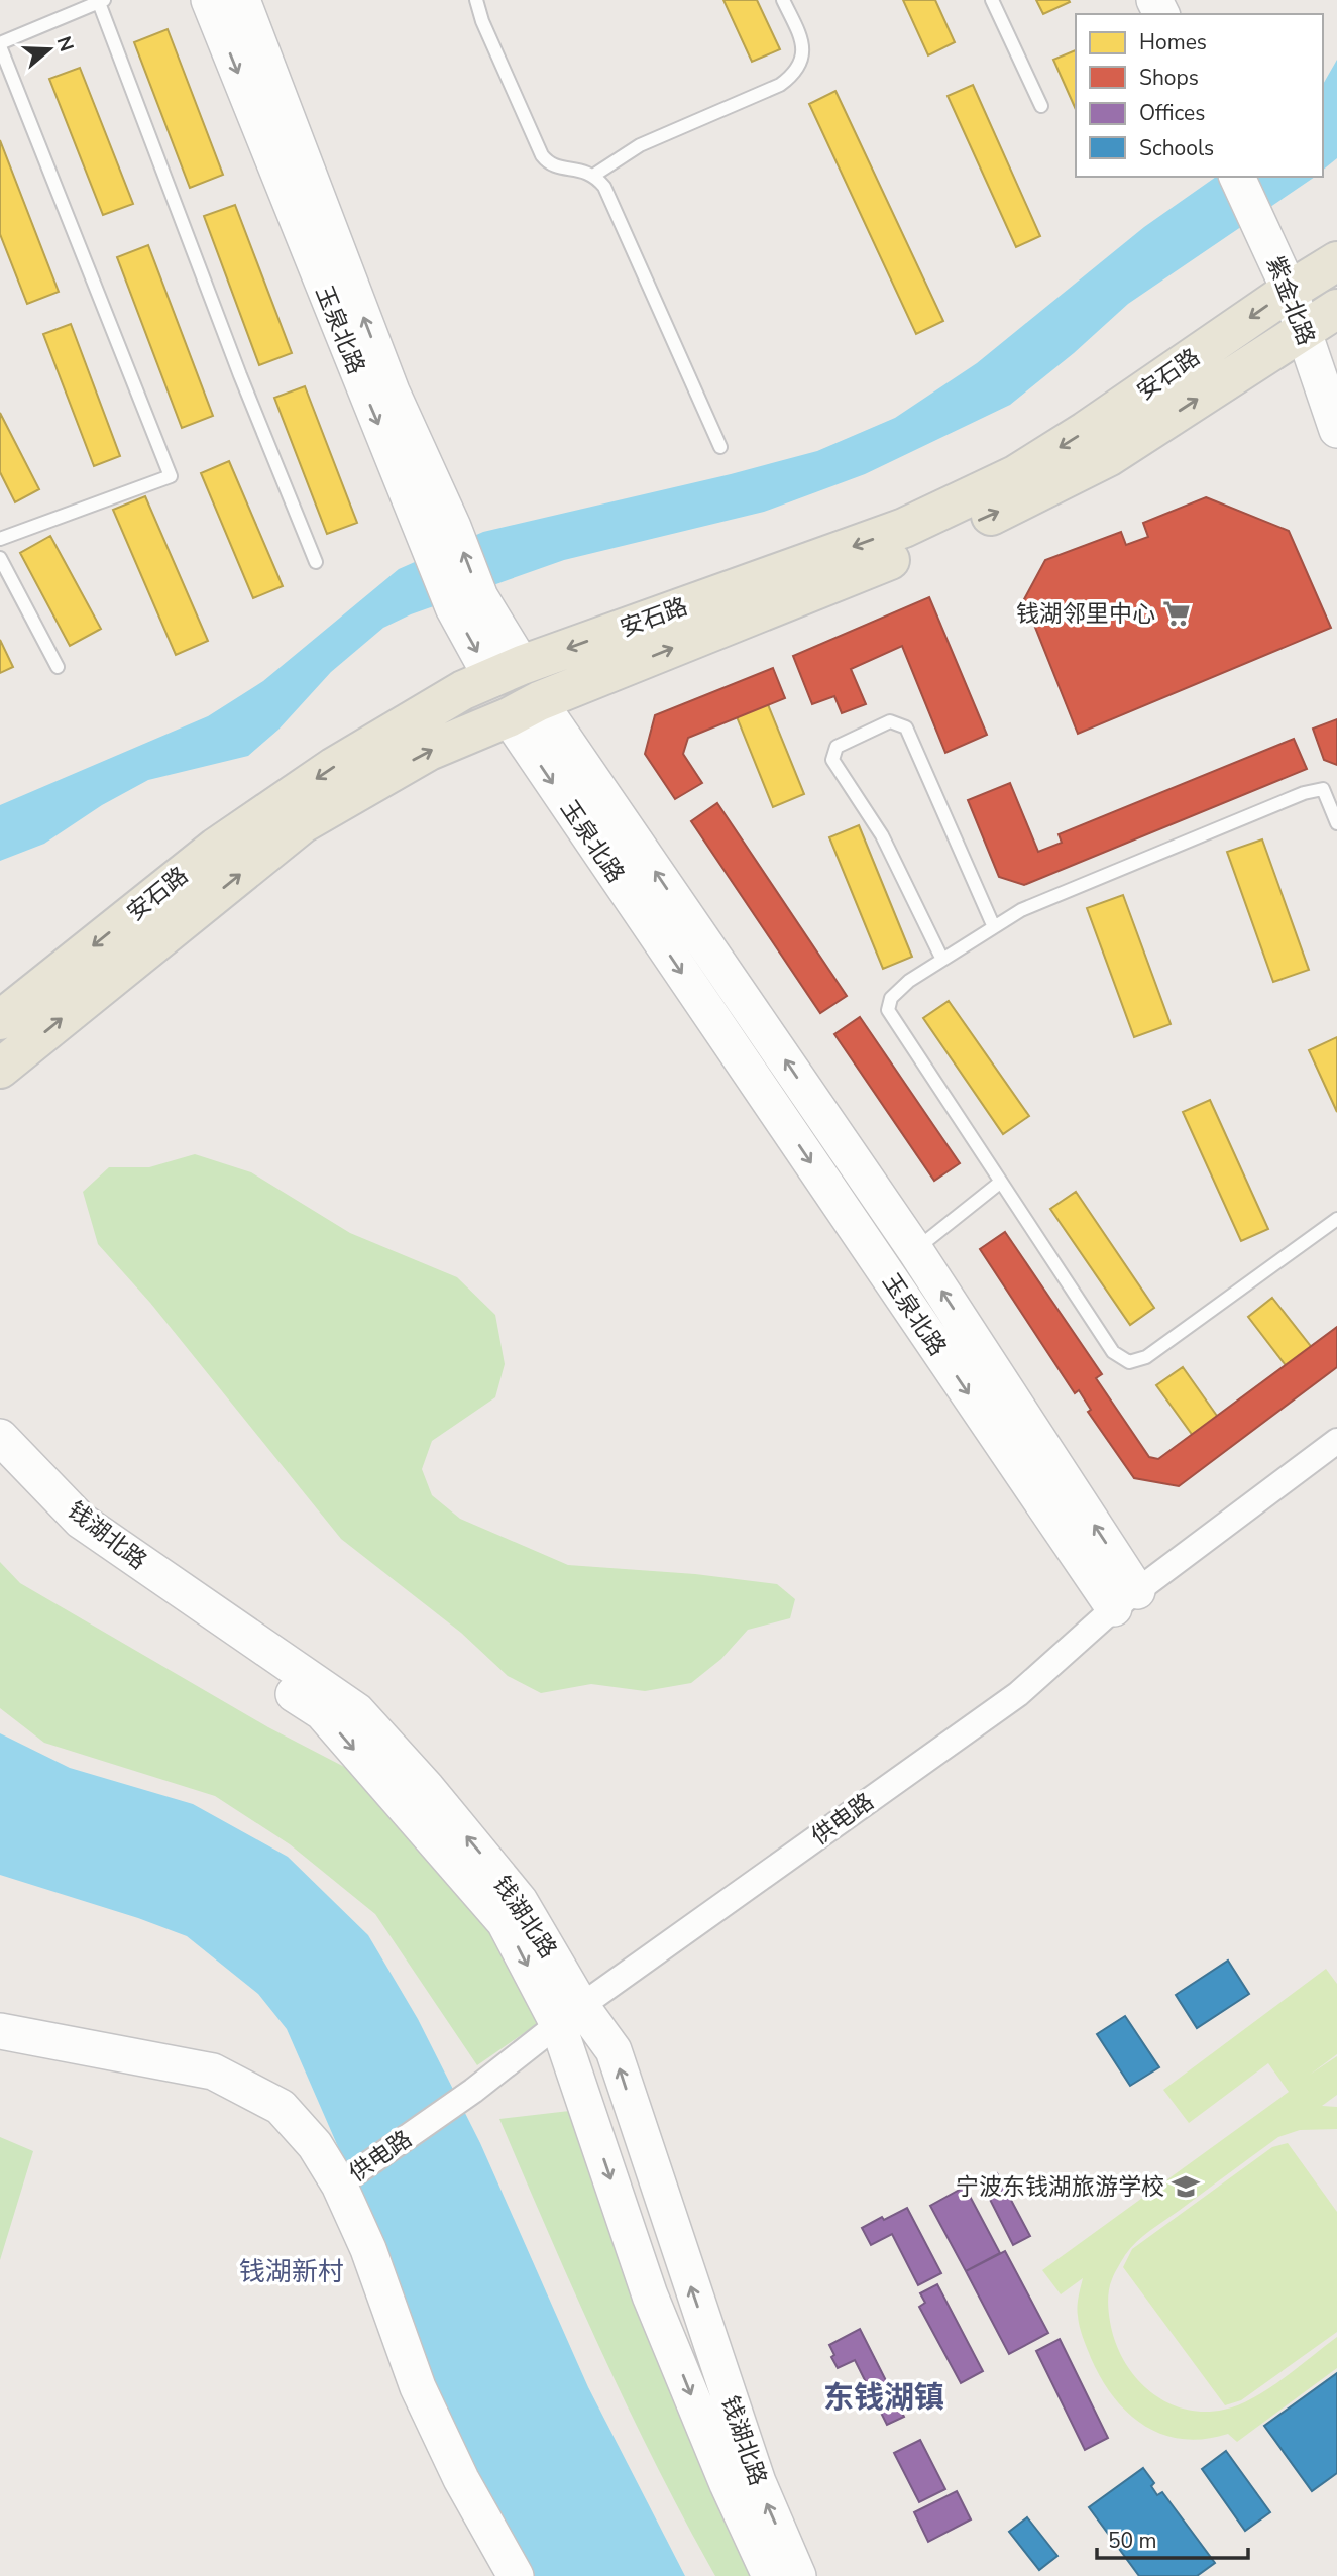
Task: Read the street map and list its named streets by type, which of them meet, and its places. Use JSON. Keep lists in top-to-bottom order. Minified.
{"streets":{"main road":["玉泉北路","安石路"],"street":["紫金北路","钱湖北路","供电路"]},"crossings":[["紫金北路","安石路"],["玉泉北路","安石路"],["玉泉北路","供电路"],["钱湖北路","供电路"]],"districts":["钱湖新村","东钱湖镇"],"places":{"supermarket":["钱湖邻里中心"],"school or university":["宁波东钱湖旅游学校"]},"legend":["Homes","Shops","Offices","Schools"],"scale_bar":"50 m","north":"right"}
